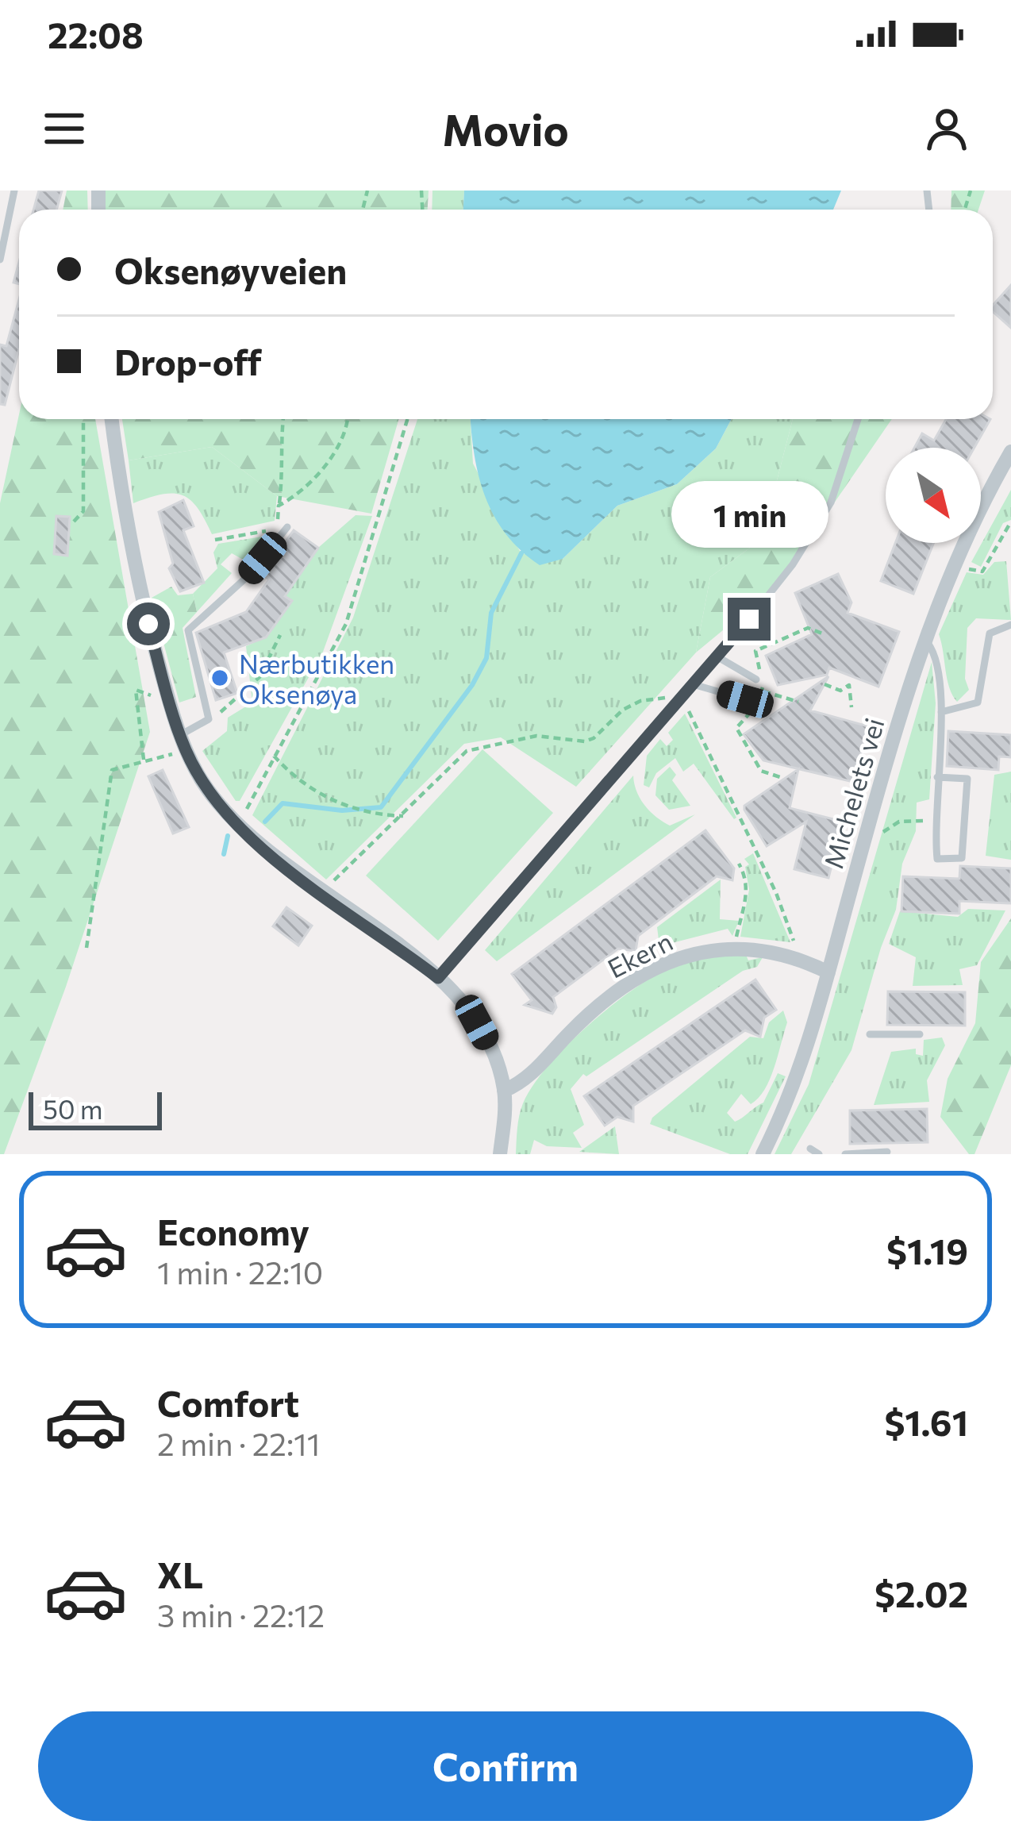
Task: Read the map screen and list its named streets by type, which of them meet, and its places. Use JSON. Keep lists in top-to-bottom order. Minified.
{"streets":{"street":["Michelets vei","Ekern"]},"crossings":[["Michelets vei","Ekern"]],"places":["Nærbutikken Oksenøya"],"scale_bar":"50 m","north":"bottom right","page":{"status":"22:08","header":"Movio","banner":["Oksenøyveien","Drop-off"],"bubble":"1 min","scale":"50 m","list":[{"name":"Economy","note":"1 min · 22:10","value":"$1.19"},{"name":"Comfort","note":"2 min · 22:11","value":"$1.61"},{"name":"XL","note":"3 min · 22:12","value":"$2.02"}],"buttons":"Confirm"}}
